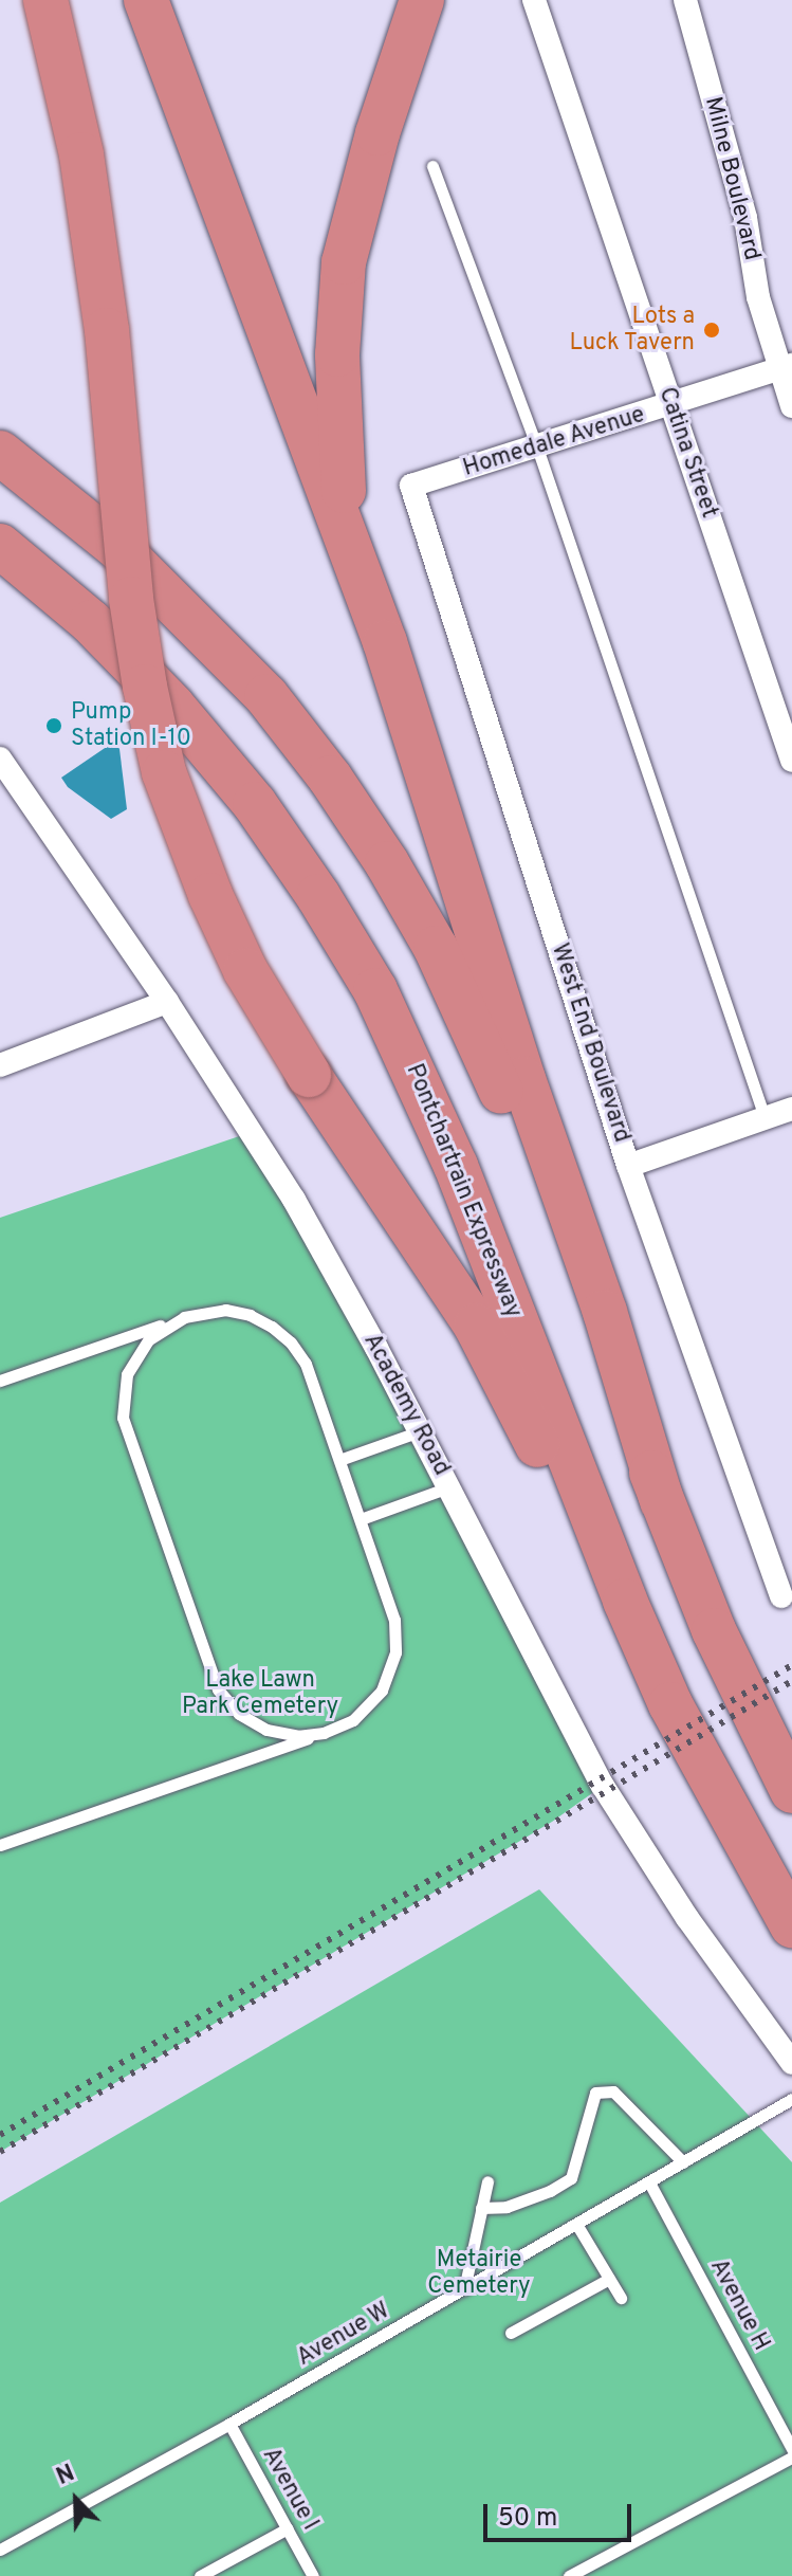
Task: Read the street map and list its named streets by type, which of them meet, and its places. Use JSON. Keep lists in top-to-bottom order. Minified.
{"streets":{"highway":["Pontchartrain Expressway"],"street":["Milne Boulevard","Homedale Avenue","Catina Street","West End Boulevard","Academy Road"],"lane":["Avenue H","Avenue W","Avenue I"]},"crossings":[["Milne Boulevard","Homedale Avenue"],["Homedale Avenue","Catina Street"],["Homedale Avenue","West End Boulevard"],["Avenue H","Avenue W"],["Avenue W","Avenue I"]],"parks":["Lake Lawn Park Cemetery","Metairie Cemetery"],"places":["Lots a Luck Tavern","Pump Station I-10"],"scale_bar":"50 m","north":"top left"}
